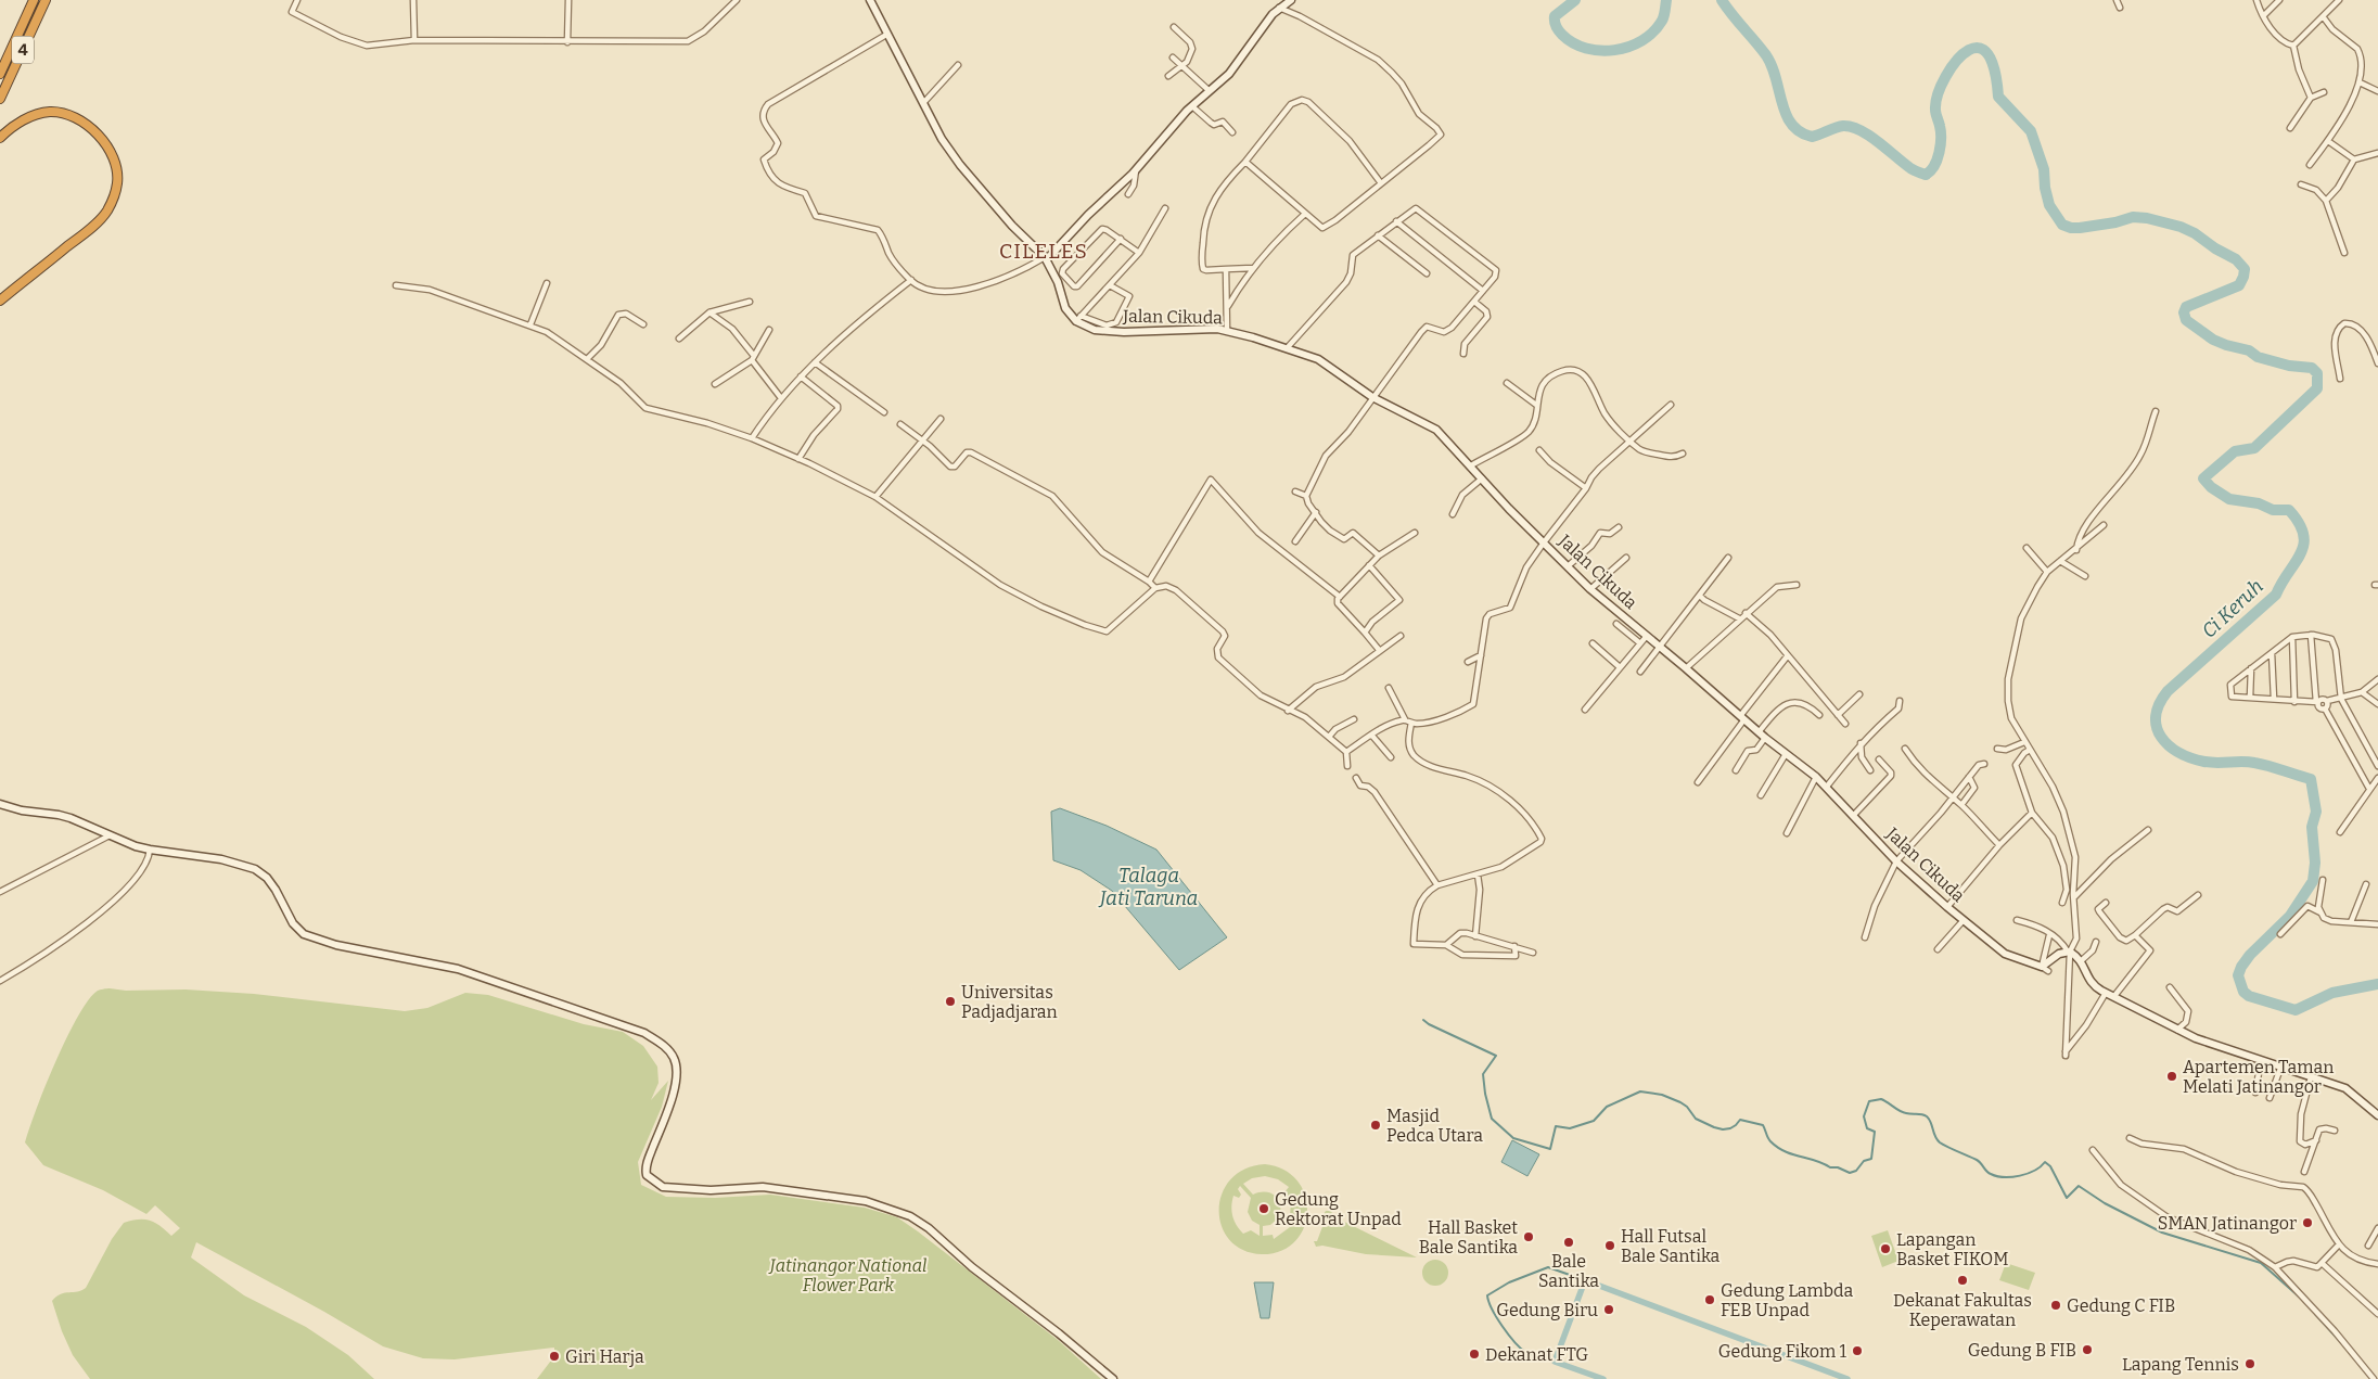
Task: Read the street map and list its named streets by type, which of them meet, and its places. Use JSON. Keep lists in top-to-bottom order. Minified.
{"streets":{"highway":["4"],"street":["Jalan Cikuda"]},"districts":["CILELES"],"water":["Ci Keruh","Talaga Jati Taruna"],"parks":["Jatinangor National Flower Park"],"places":["Universitas Padjadjaran","Apartemen Taman Melati Jatinangor","Masjid Pedca Utara","Gedung Rektorat Unpad","SMAN Jatinangor","Hall Basket Bale Santika","Bale Santika","Hall Futsal Bale Santika","Lapangan Basket FIKOM","Dekanat Fakultas Keperawatan","Gedung Lambda FEB Unpad","Gedung C FIB","Gedung Biru","Gedung B FIB","Gedung Fikom 1","Dekanat FTG","Giri Harja","Lapang Tennis"]}
